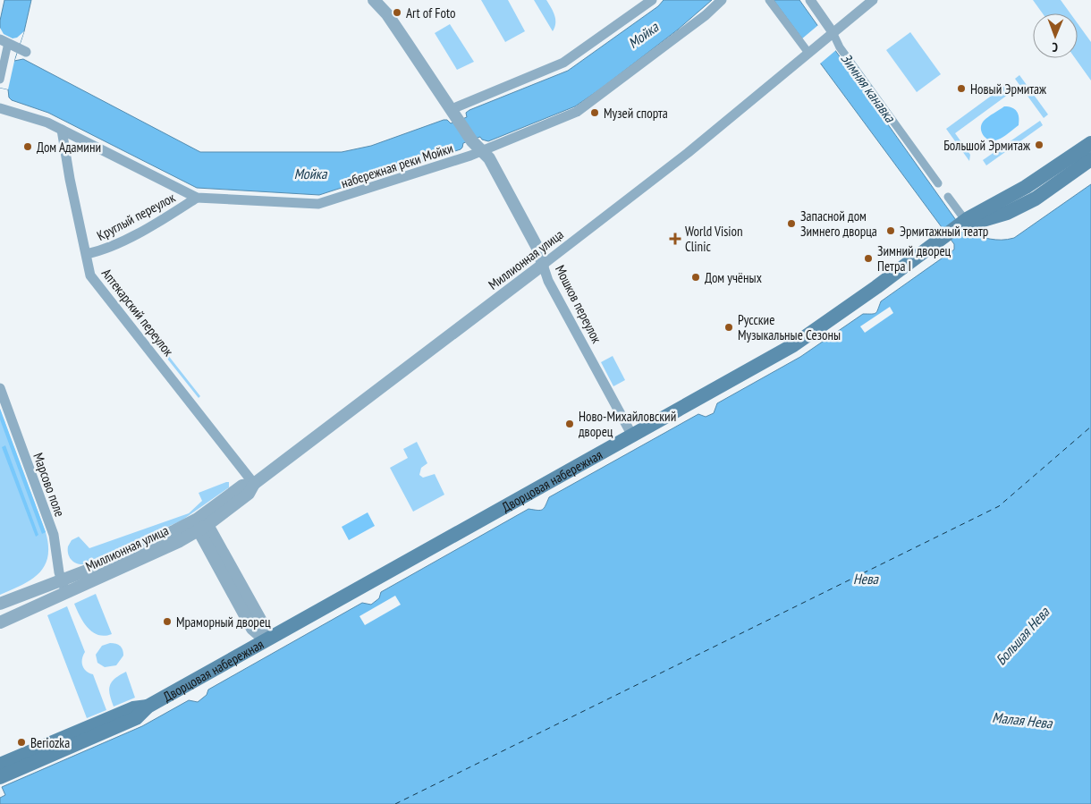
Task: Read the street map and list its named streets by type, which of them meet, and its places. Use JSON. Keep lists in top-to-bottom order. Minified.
{"streets":{"main road":["Дворцовая набережная"],"street":["набережная реки Мойки","Круглый переулок","Миллионная улица","Мошков переулок","Аптекарский переулок","Марсово поле"]},"crossings":[["набережная реки Мойки","Круглый переулок"],["набережная реки Мойки","Мошков переулок"],["набережная реки Мойки","Аптекарский переулок"],["Круглый переулок","Аптекарский переулок"],["Миллионная улица","Мошков переулок"],["Миллионная улица","Аптекарский переулок"],["Миллионная улица","Марсово поле"],["Мошков переулок","Дворцовая набережная"]],"water":["Мойка","Зимняя канавка","Нева","Большая Нева","Малая Нева"],"places":{"other":["Art of Foto","Новый Эрмитаж","Музей спорта","Большой Эрмитаж","Дом Адамини","Запасной дом Зимнего дворца","Эрмитажный театр","Зимний дворец Петра I","Дом учёных","Русские Музыкальные Сезоны","Ново-Михайловский дворец","Мраморный дворец","Beriozka"],"health":["World Vision Clinic"]},"north":"bottom"}
